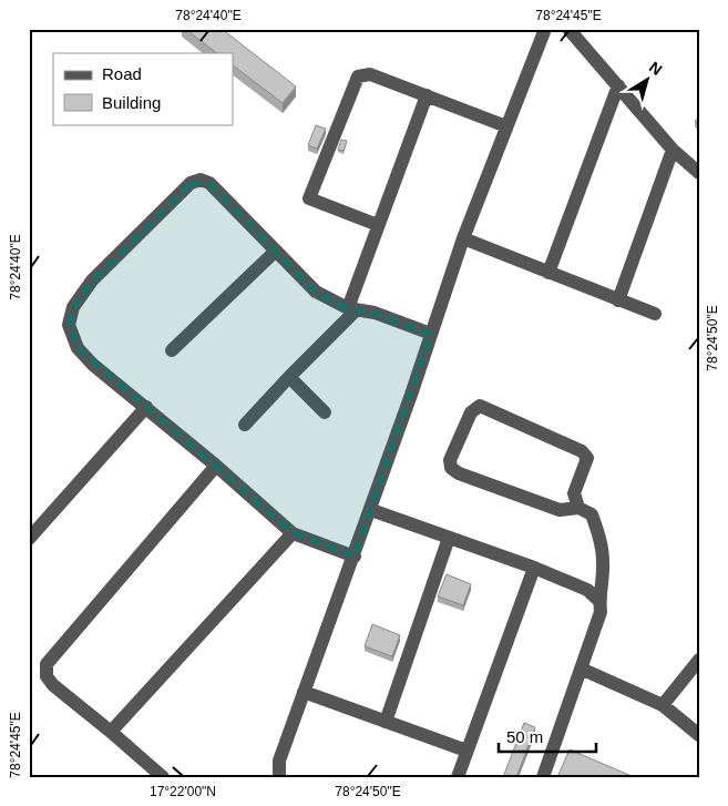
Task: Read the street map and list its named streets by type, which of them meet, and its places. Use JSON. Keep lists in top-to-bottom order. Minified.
{"legend":["Road","Building"],"scale_bar":"50 m","north":"top right","coordinates":["78°24'40\"E","78°24'45\"E","78°24'50\"E","17°22'00\"N"]}
